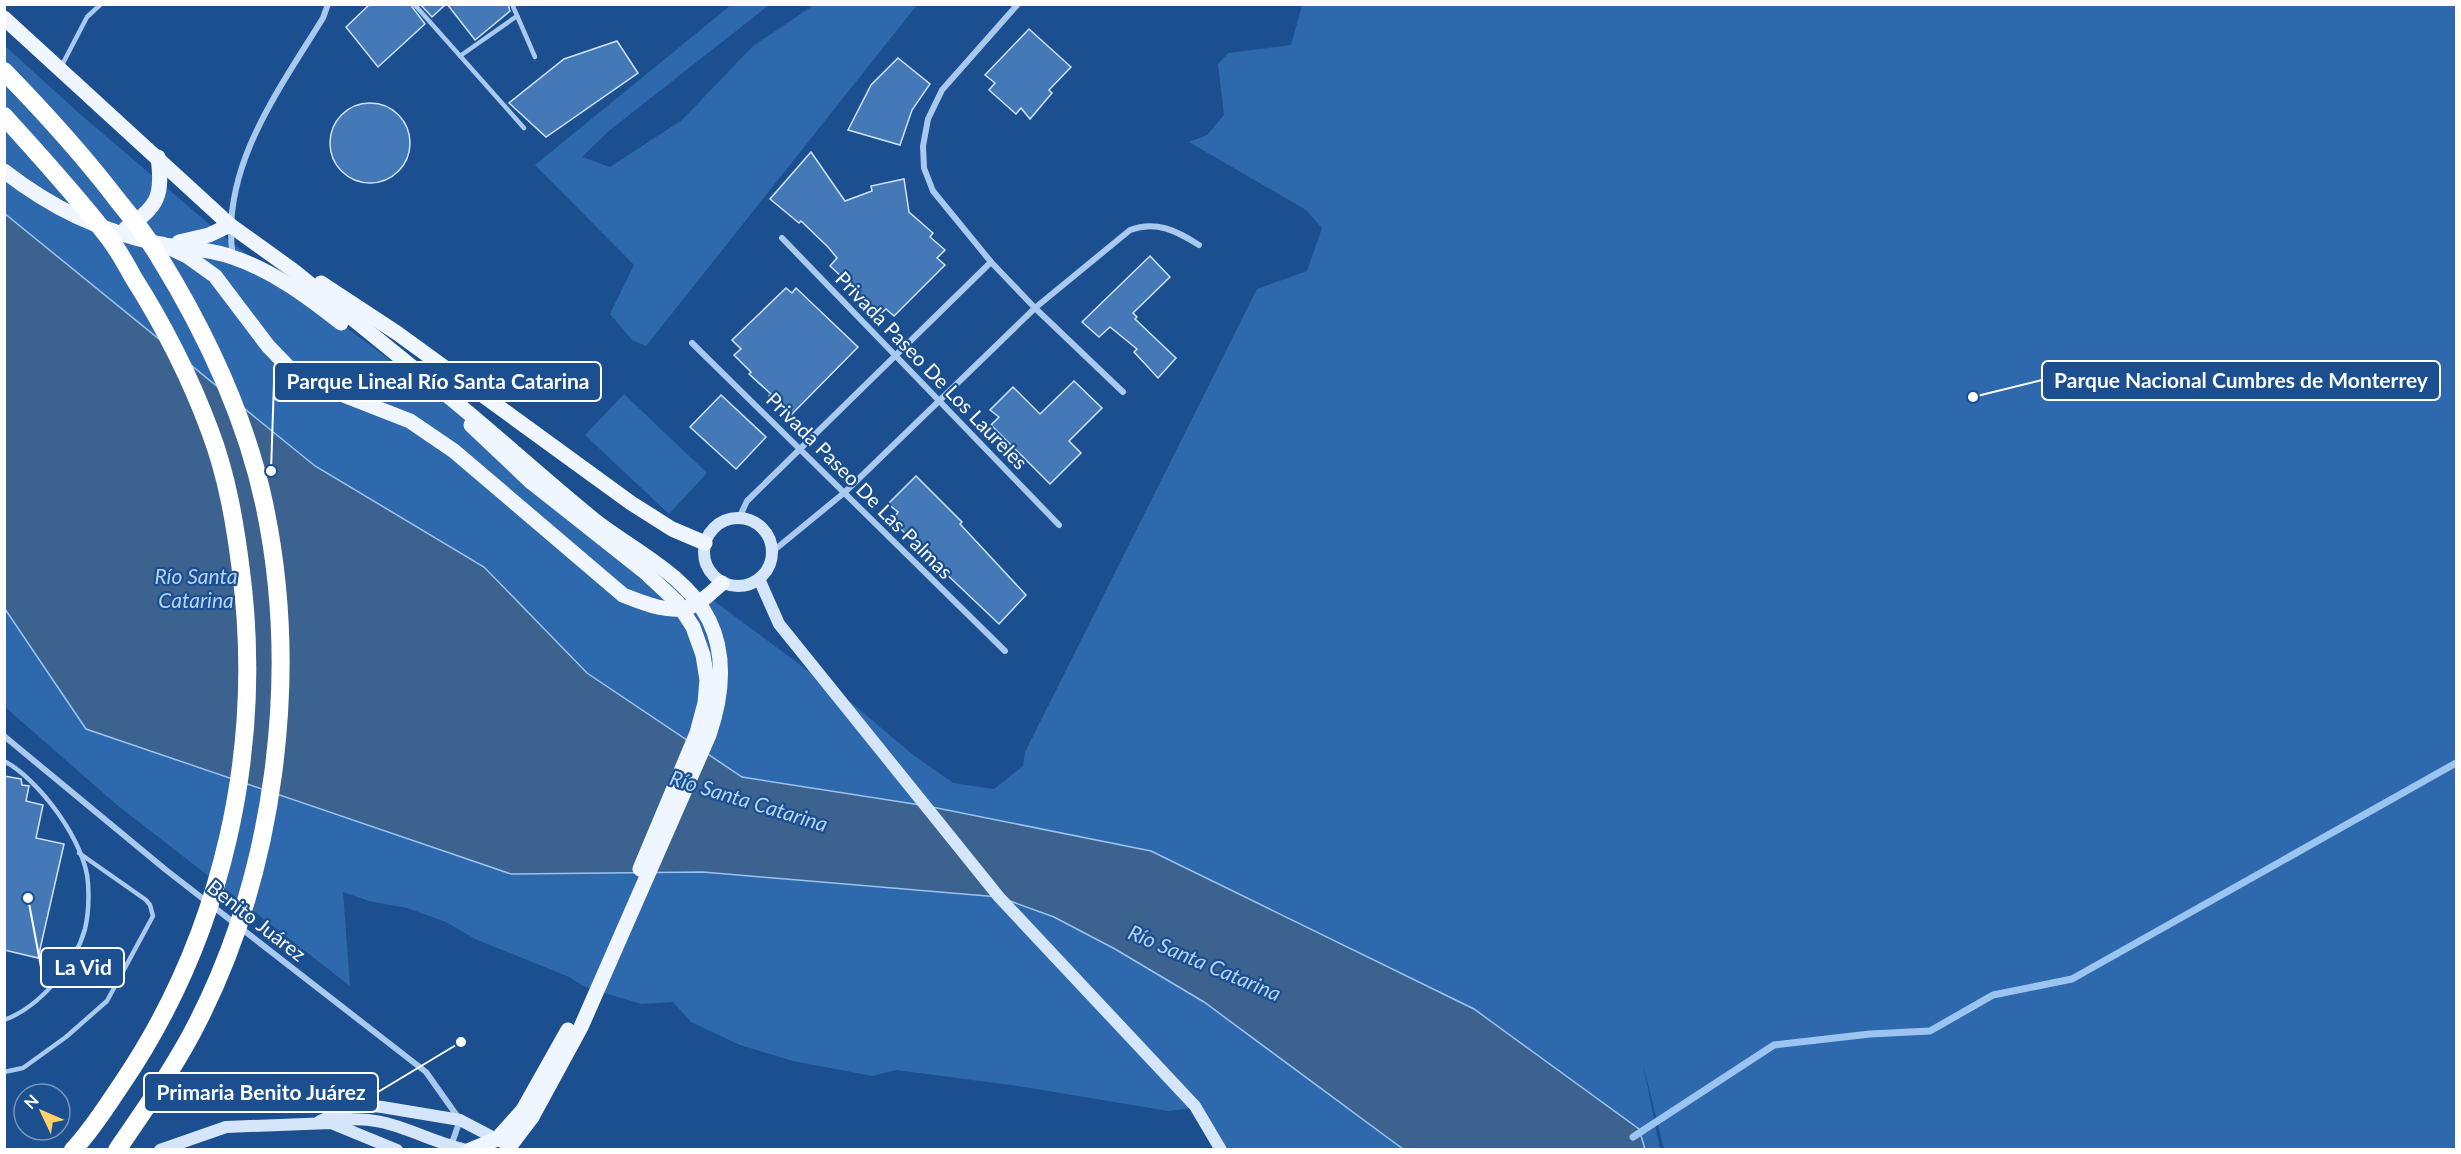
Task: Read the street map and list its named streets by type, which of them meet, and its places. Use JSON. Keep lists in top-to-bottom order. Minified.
{"streets":{"street":["Privada Paseo De Los Laureles","Privada Paseo De Las Palmas","Benito Juárez"]},"water":["Río Santa Catarina"],"places":["Parque Nacional Cumbres de Monterrey","Parque Lineal Río Santa Catarina","La Vid","Primaria Benito Juárez"],"north":"top left"}
